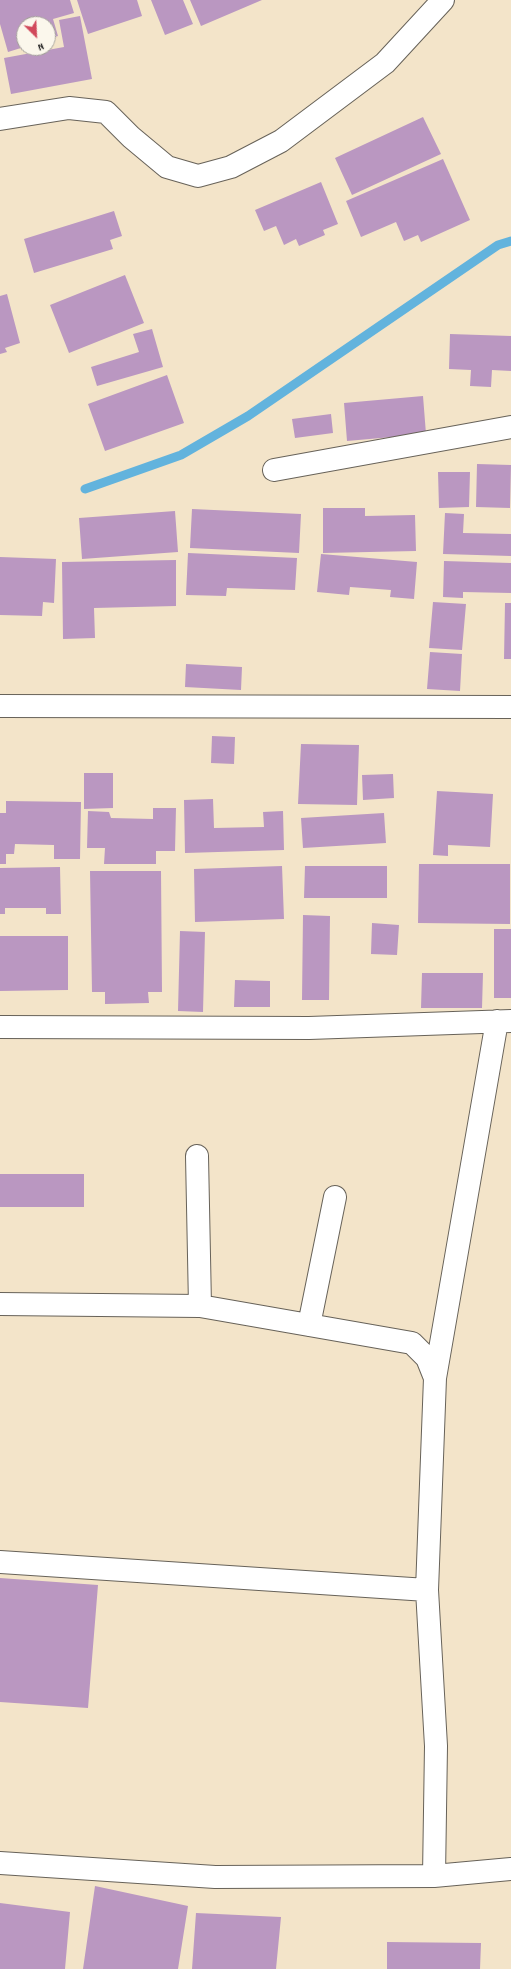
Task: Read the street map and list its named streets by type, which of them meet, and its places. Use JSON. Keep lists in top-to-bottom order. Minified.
{"north":"bottom right"}
